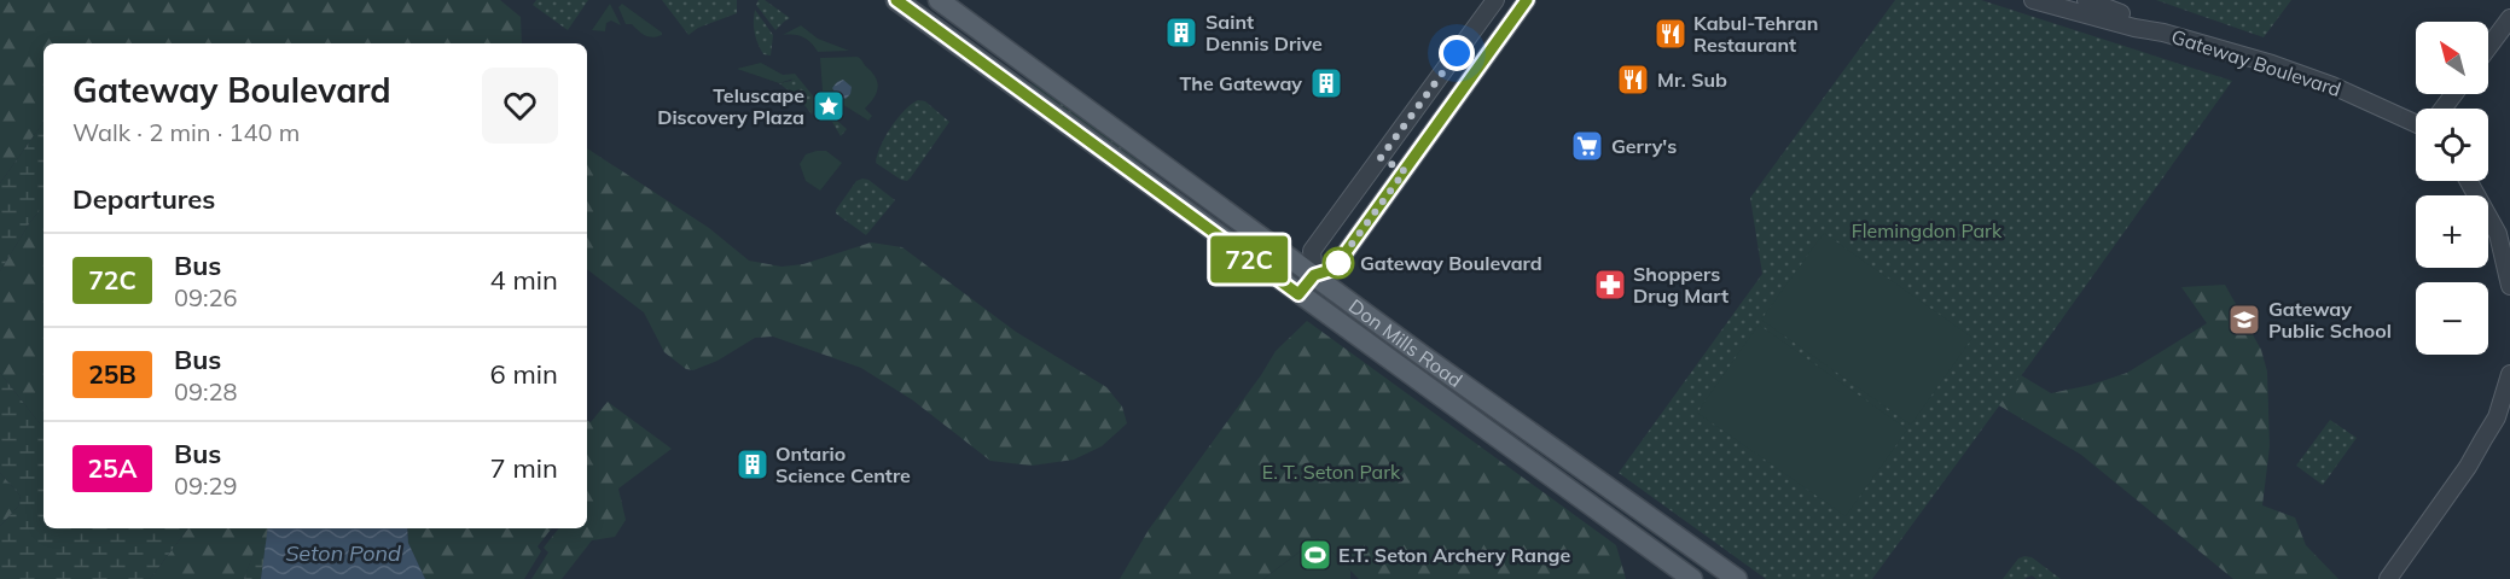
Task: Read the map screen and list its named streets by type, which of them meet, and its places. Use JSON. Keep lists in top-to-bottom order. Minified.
{"streets":{"main road":["Don Mills Road"],"street":["Gateway Boulevard"]},"water":["Seton Pond"],"parks":["Flemingdon Park","E. T. Seton Park"],"places":{"building":["Saint Dennis Drive","The Gateway","Ontario Science Centre"],"restaurant":["Kabul-Tehran Restaurant","Mr. Sub"],"place":["Teluscape Discovery Plaza"],"supermarket":["Gerry's"],"other":["Gateway Boulevard"],"pharmacy":["Shoppers Drug Mart"],"school or university":["Gateway Public School"],"sports":["E.T. Seton Archery Range"]},"lines":["bus line 72C"],"north":"top left","page":{"on_map":"72C","map_buttons":["+","−"],"heading":[["Gateway Boulevard","Walk · 2 min · 140 m"],"Departures"],"list":[{"mark":"72C","name":"Bus","note":"09:26","value":"4 min"},{"mark":"25B","name":"Bus","note":"09:28","value":"6 min"},{"mark":"25A","name":"Bus","note":"09:29","value":"7 min"}]}}
